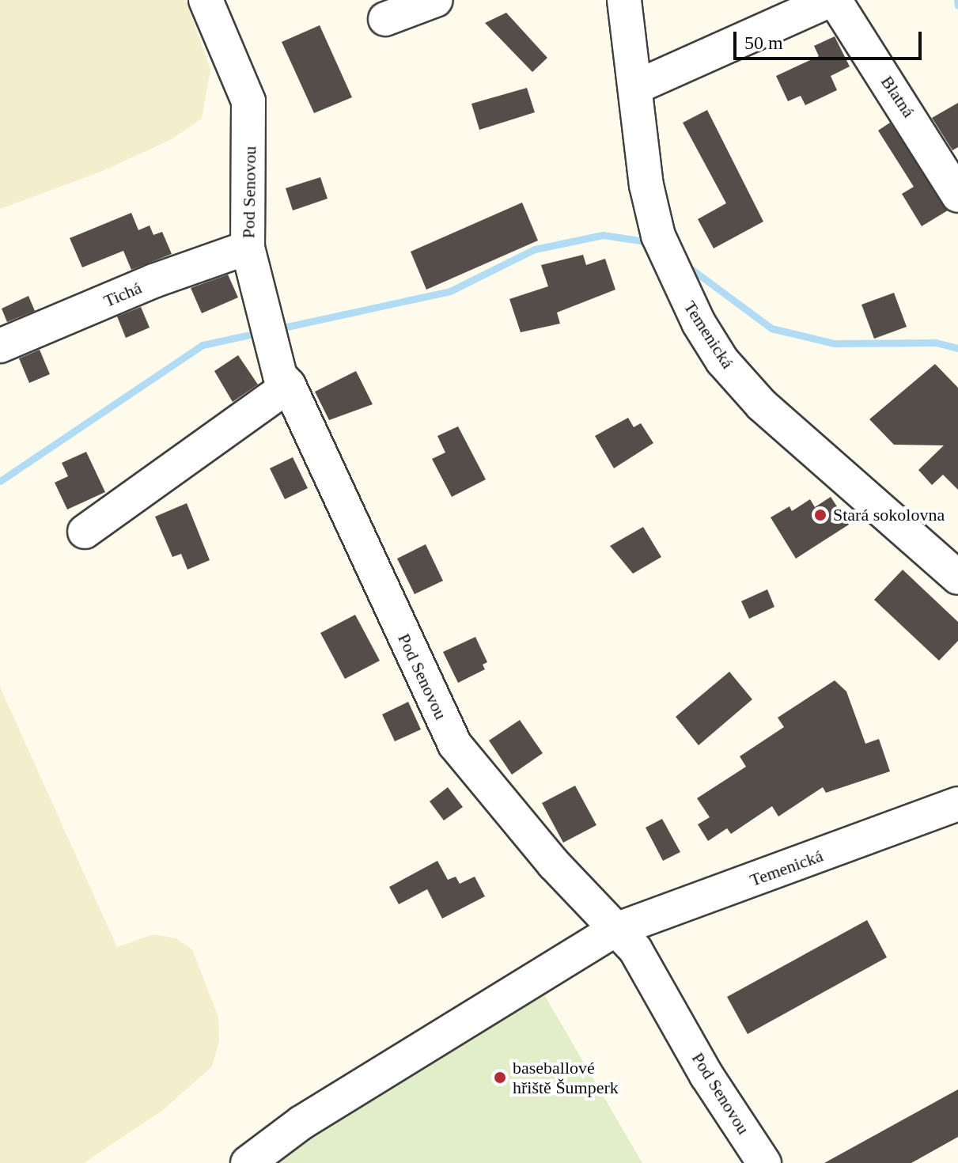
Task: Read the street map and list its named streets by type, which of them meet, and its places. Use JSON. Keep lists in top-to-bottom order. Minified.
{"streets":{"street":["Blatná","Pod Senovou","Tichá","Temenická"]},"crossings":[["Blatná","Temenická"],["Pod Senovou","Tichá"],["Pod Senovou","Temenická"]],"places":["Stará sokolovna","baseballové hřiště Šumperk"],"scale_bar":"50 m"}
